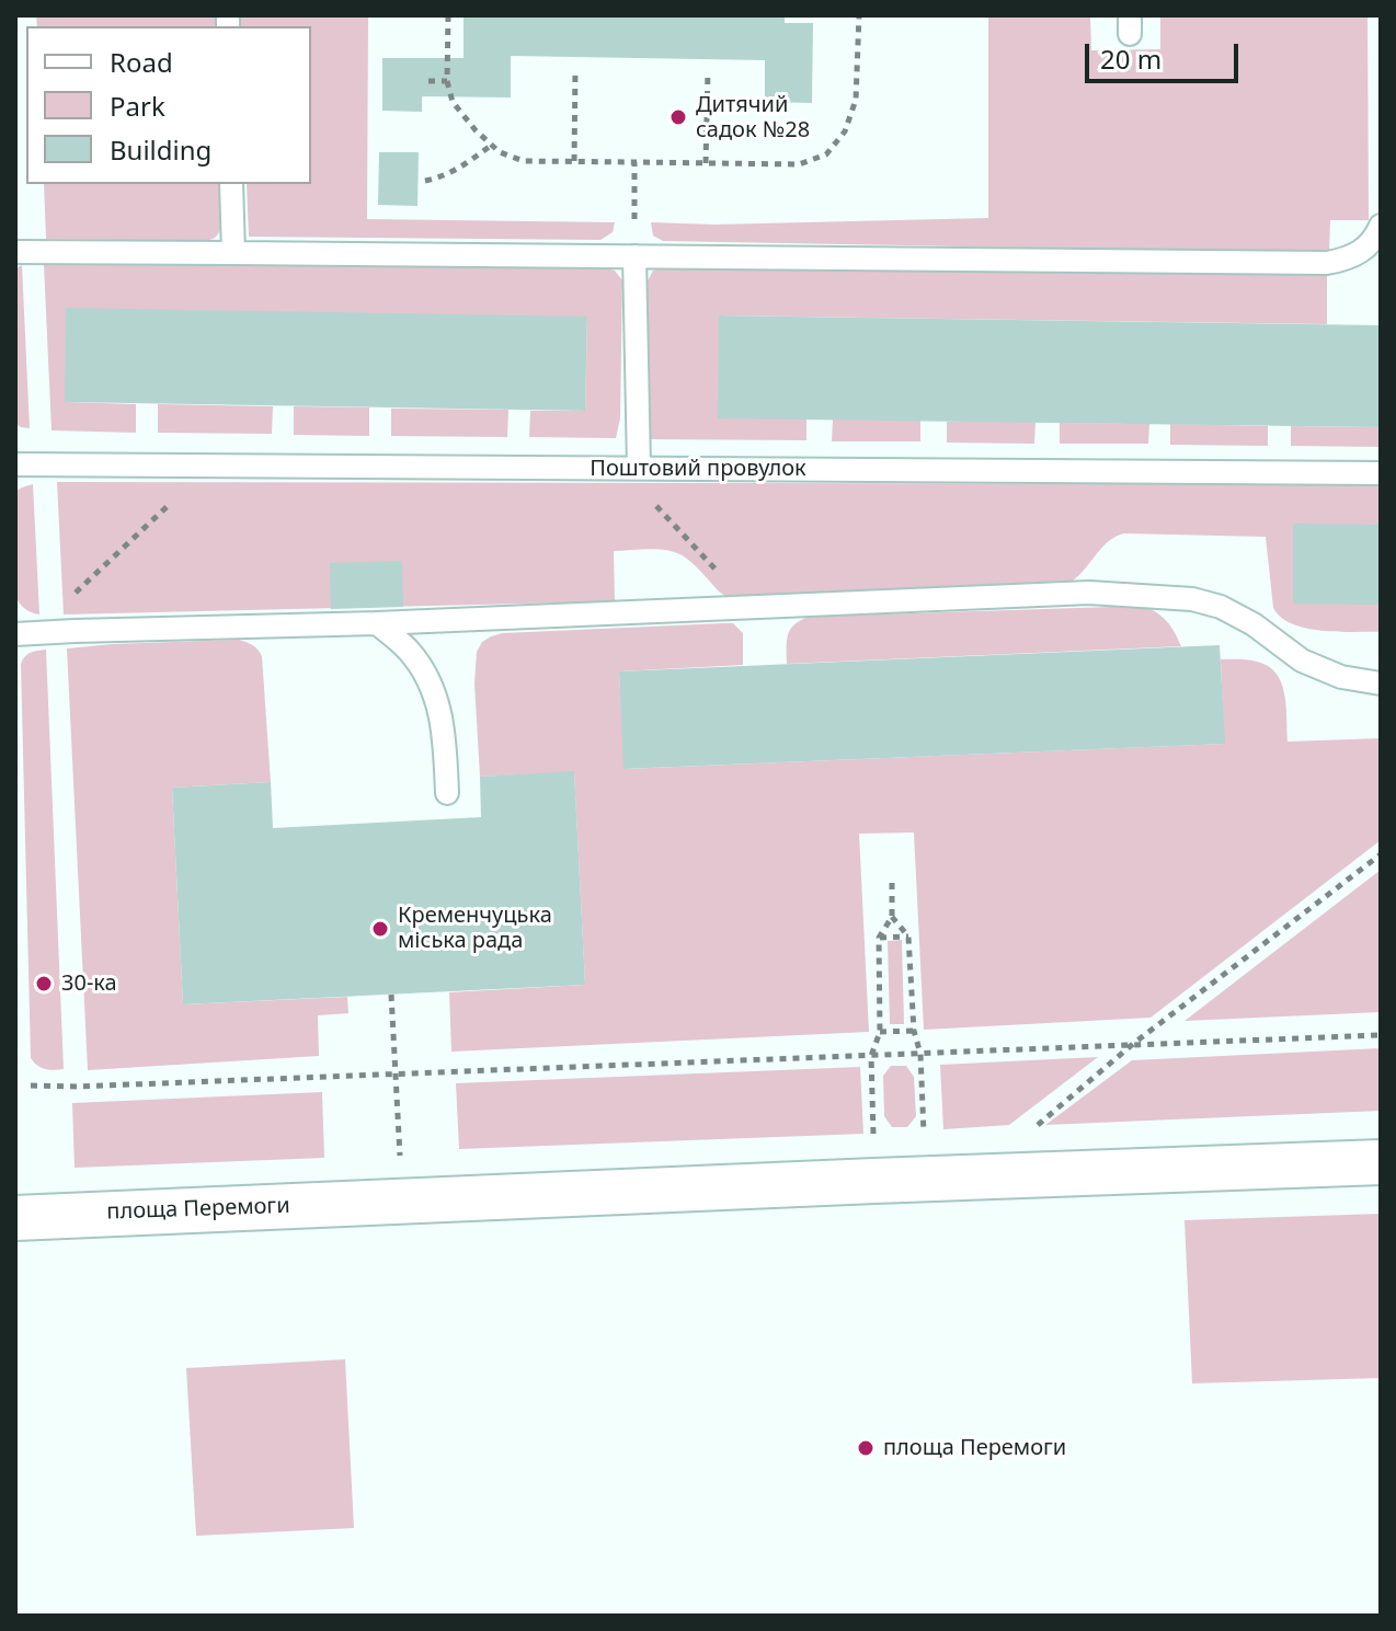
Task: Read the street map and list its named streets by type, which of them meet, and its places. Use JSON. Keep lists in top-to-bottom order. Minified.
{"streets":{"street":["площа Перемоги"],"lane":["Поштовий провулок"]},"places":["Дитячий садок №28","Кременчуцька міська рада","30-ка","площа Перемоги"],"legend":["Road","Park","Building"],"scale_bar":"20 m"}
